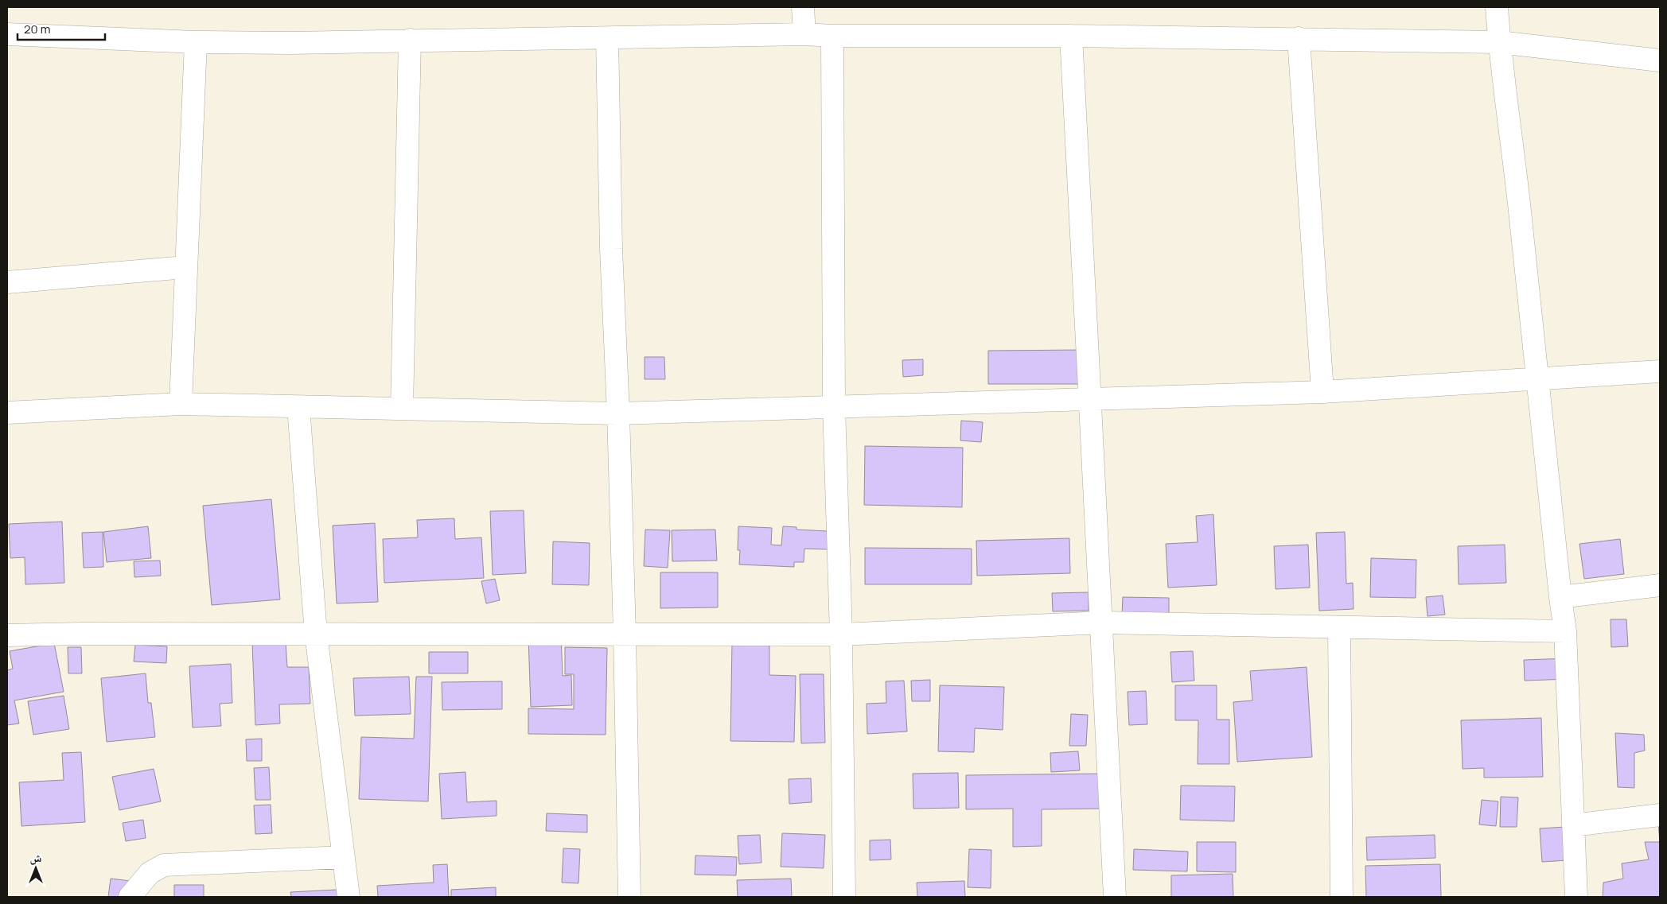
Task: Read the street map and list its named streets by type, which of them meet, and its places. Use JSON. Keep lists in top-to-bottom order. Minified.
{"scale_bar":"20 m","north":"top"}
